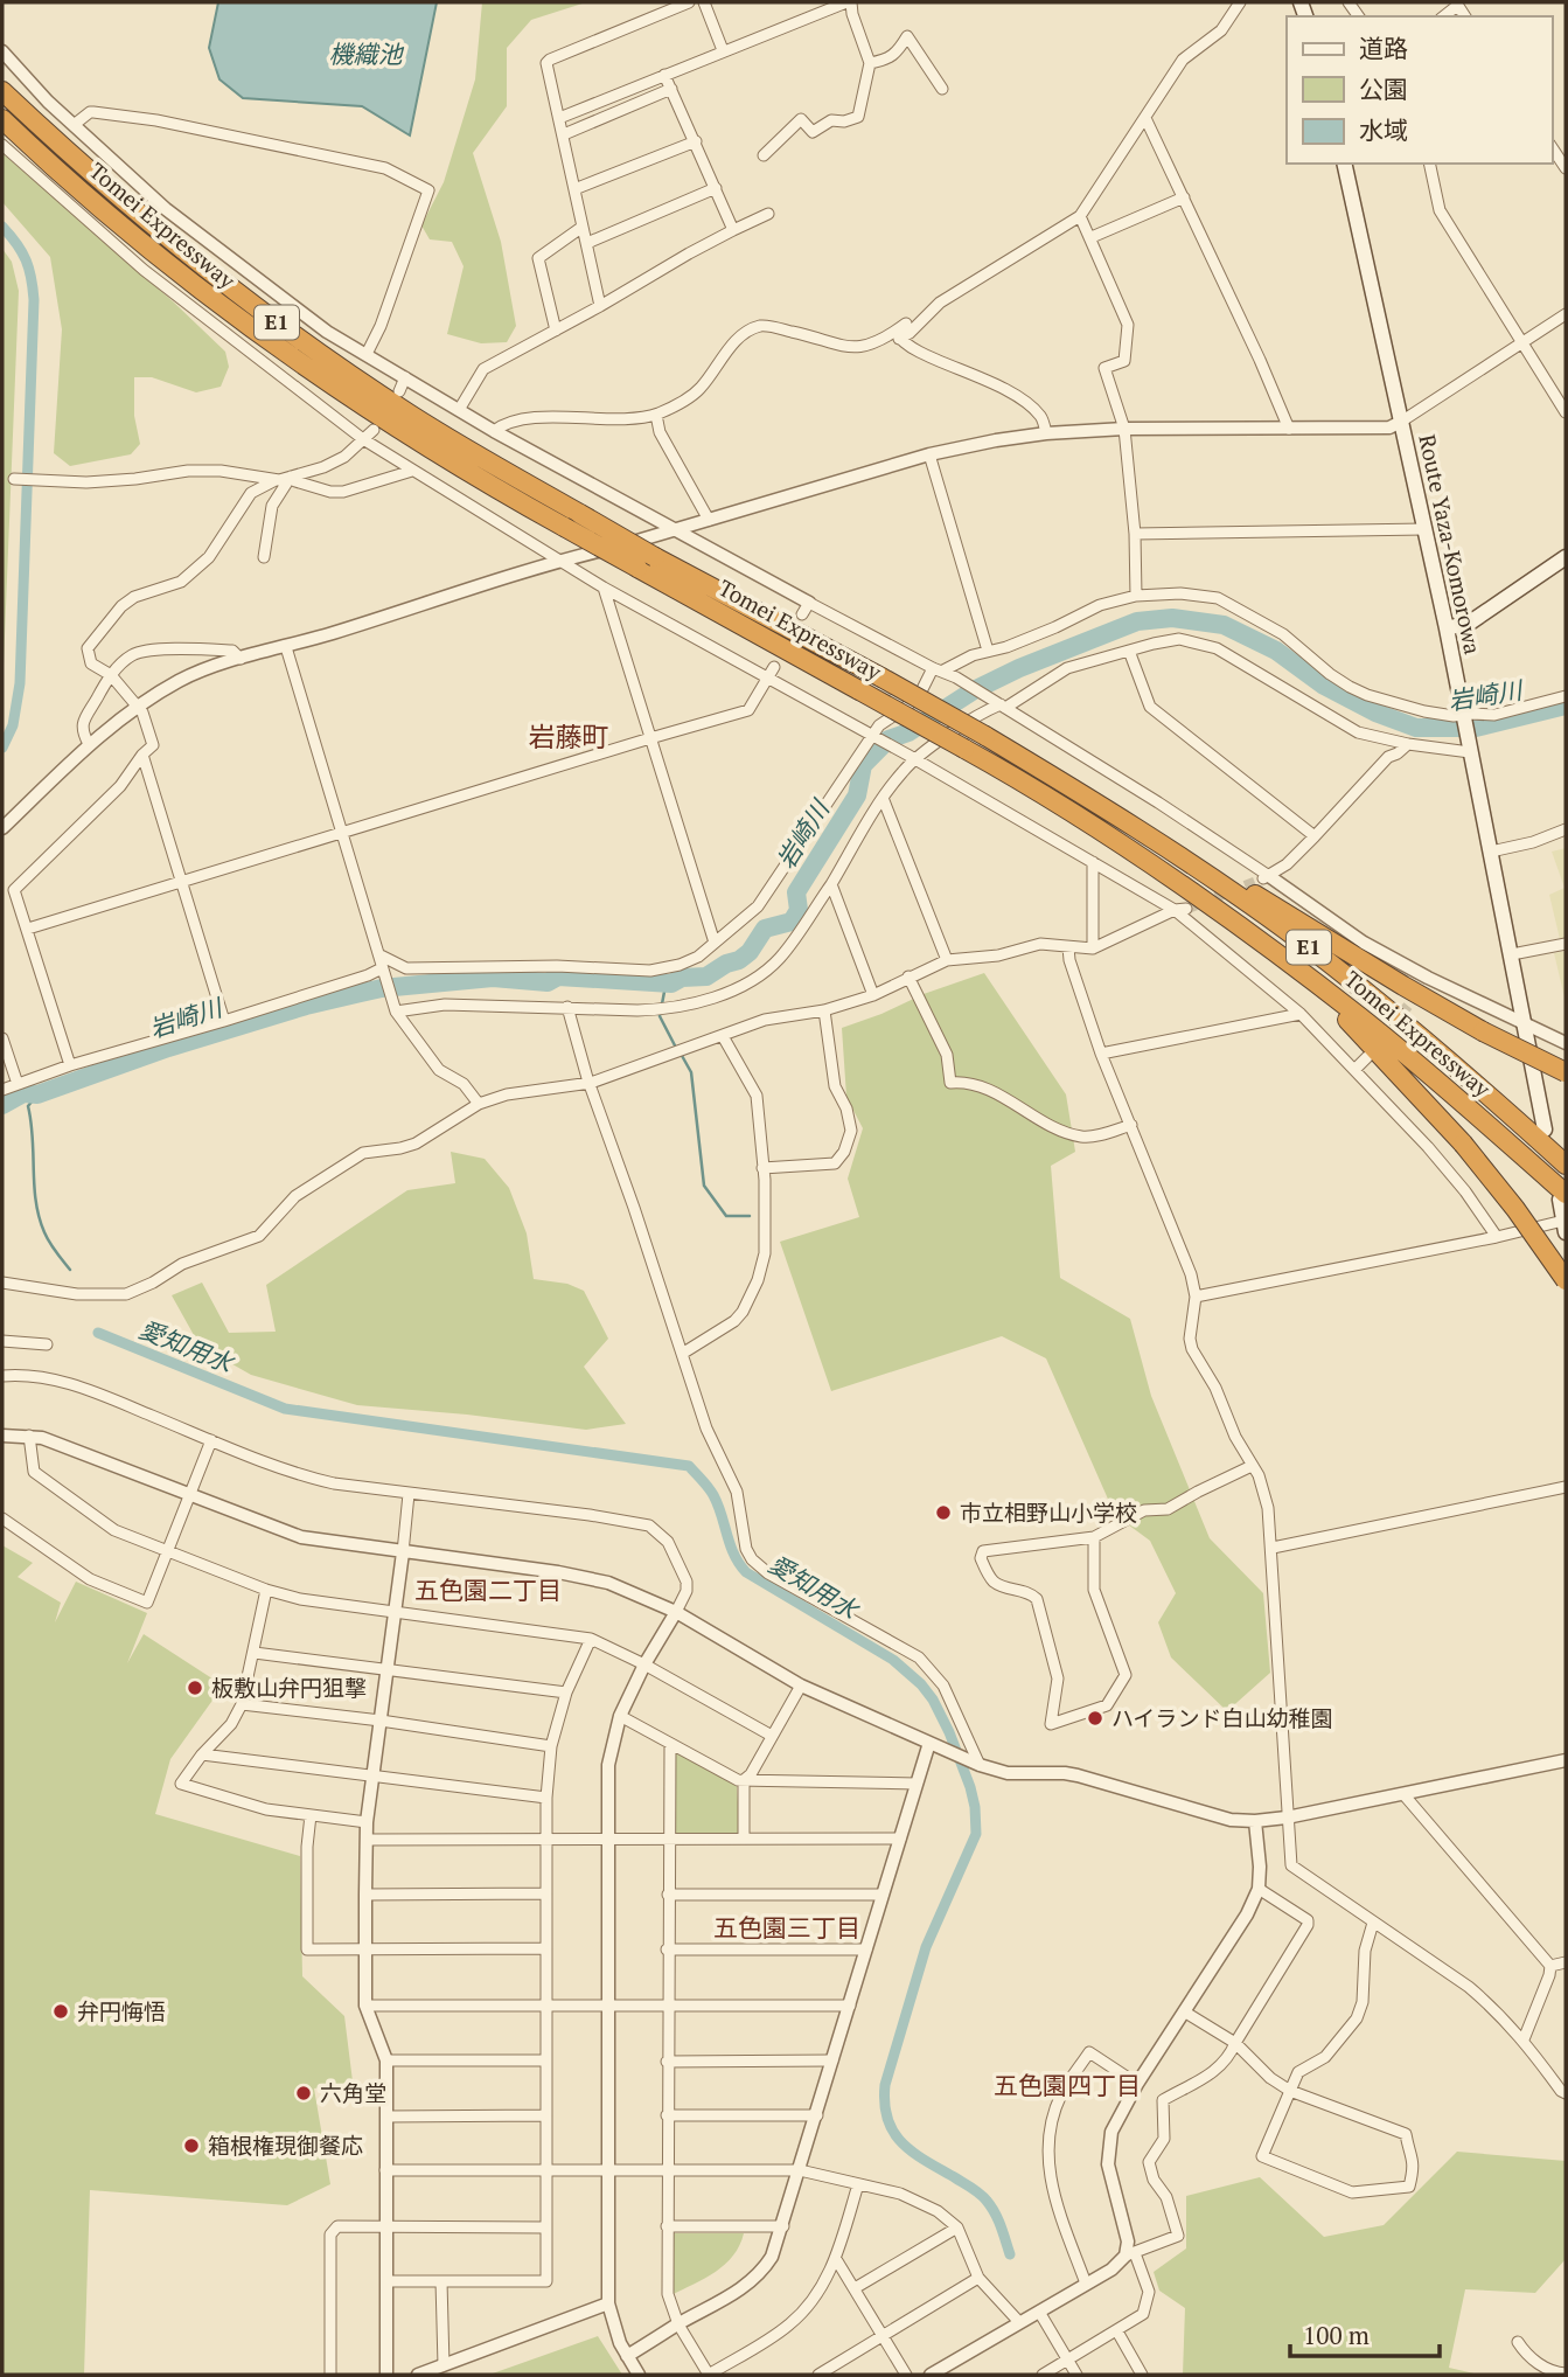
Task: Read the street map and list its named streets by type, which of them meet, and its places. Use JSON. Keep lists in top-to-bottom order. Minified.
{"streets":{"highway":["Tomei Expressway","E1"],"main road":["Route Yaza-Komorowa"]},"districts":["岩藤町","五色園二丁目","五色園三丁目","五色園四丁目"],"water":["機織池","岩崎川","愛知用水"],"places":["市立相野山小学校","板敷山弁円狙撃","ハイランド白山幼稚園","弁円悔悟","六角堂","箱根権現御餐応"],"legend":["道路","公園","水域"],"scale_bar":"100 m"}
